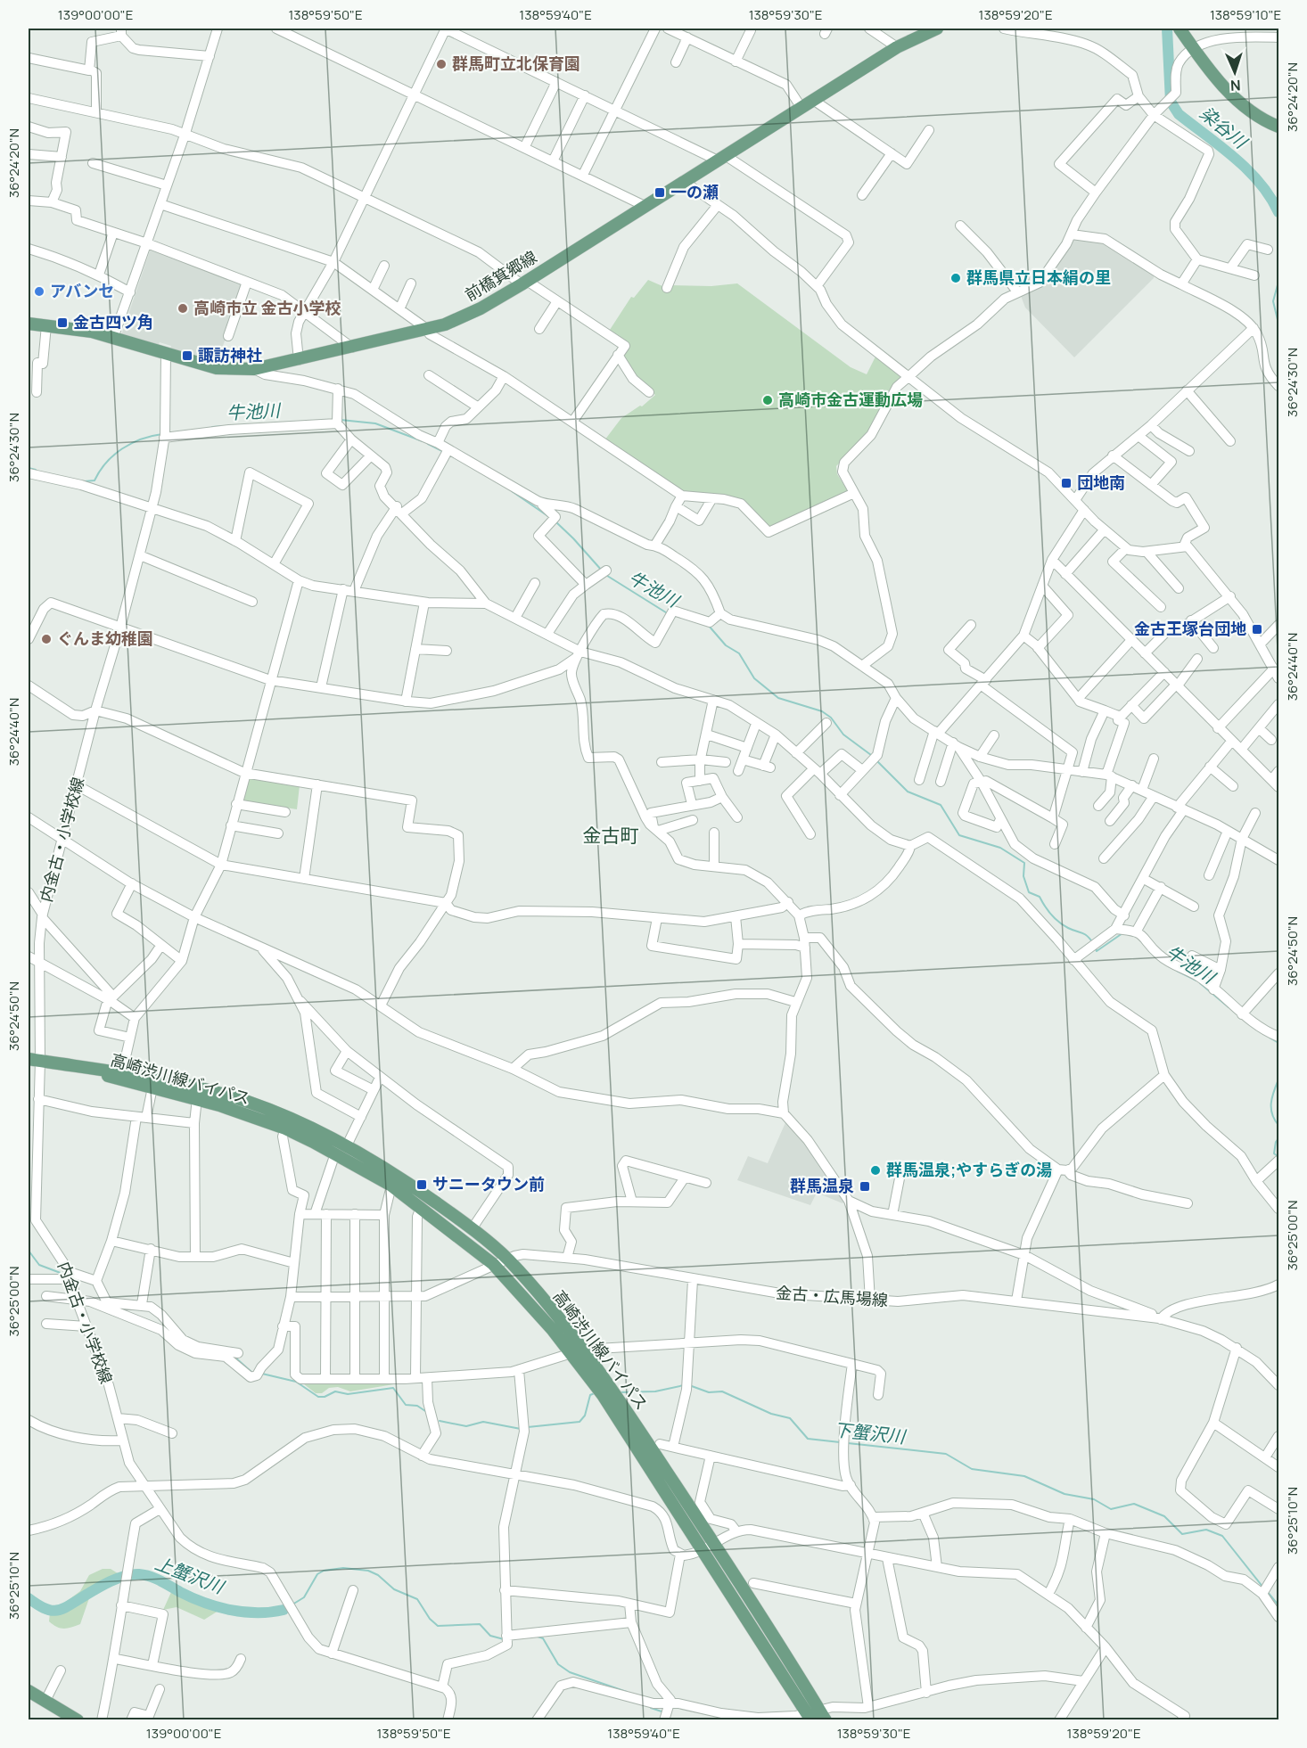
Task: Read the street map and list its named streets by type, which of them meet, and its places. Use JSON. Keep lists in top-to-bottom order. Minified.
{"streets":{"main road":["前橋箕郷線","高崎渋川線バイパス"],"street":["内金古・小学校線","金古・広馬場線"]},"crossings":[["前橋箕郷線","内金古・小学校線"],["内金古・小学校線","高崎渋川線バイパス"],["高崎渋川線バイパス","金古・広馬場線"]],"districts":["金古町"],"water":["染谷川","牛池川","下蟹沢川","上蟹沢川"],"places":{"other":["群馬町立北保育園","群馬県立日本絹の里","アバンセ","高崎市立 金古小学校","高崎市金古運動広場","ぐんま幼稚園","群馬温泉;やすらぎの湯"],"transit":["一の瀬","金古四ツ角","諏訪神社","団地南","金古王塚台団地","サニータウン前","群馬温泉"]},"north":"bottom","coordinates":["139°00'00\"E","138°59'50\"E","138°59'40\"E","138°59'30\"E","138°59'20\"E","138°59'10\"E","36°24'20\"N","36°24'30\"N","36°24'40\"N","36°24'50\"N","36°25'00\"N","36°25'10\"N"]}
